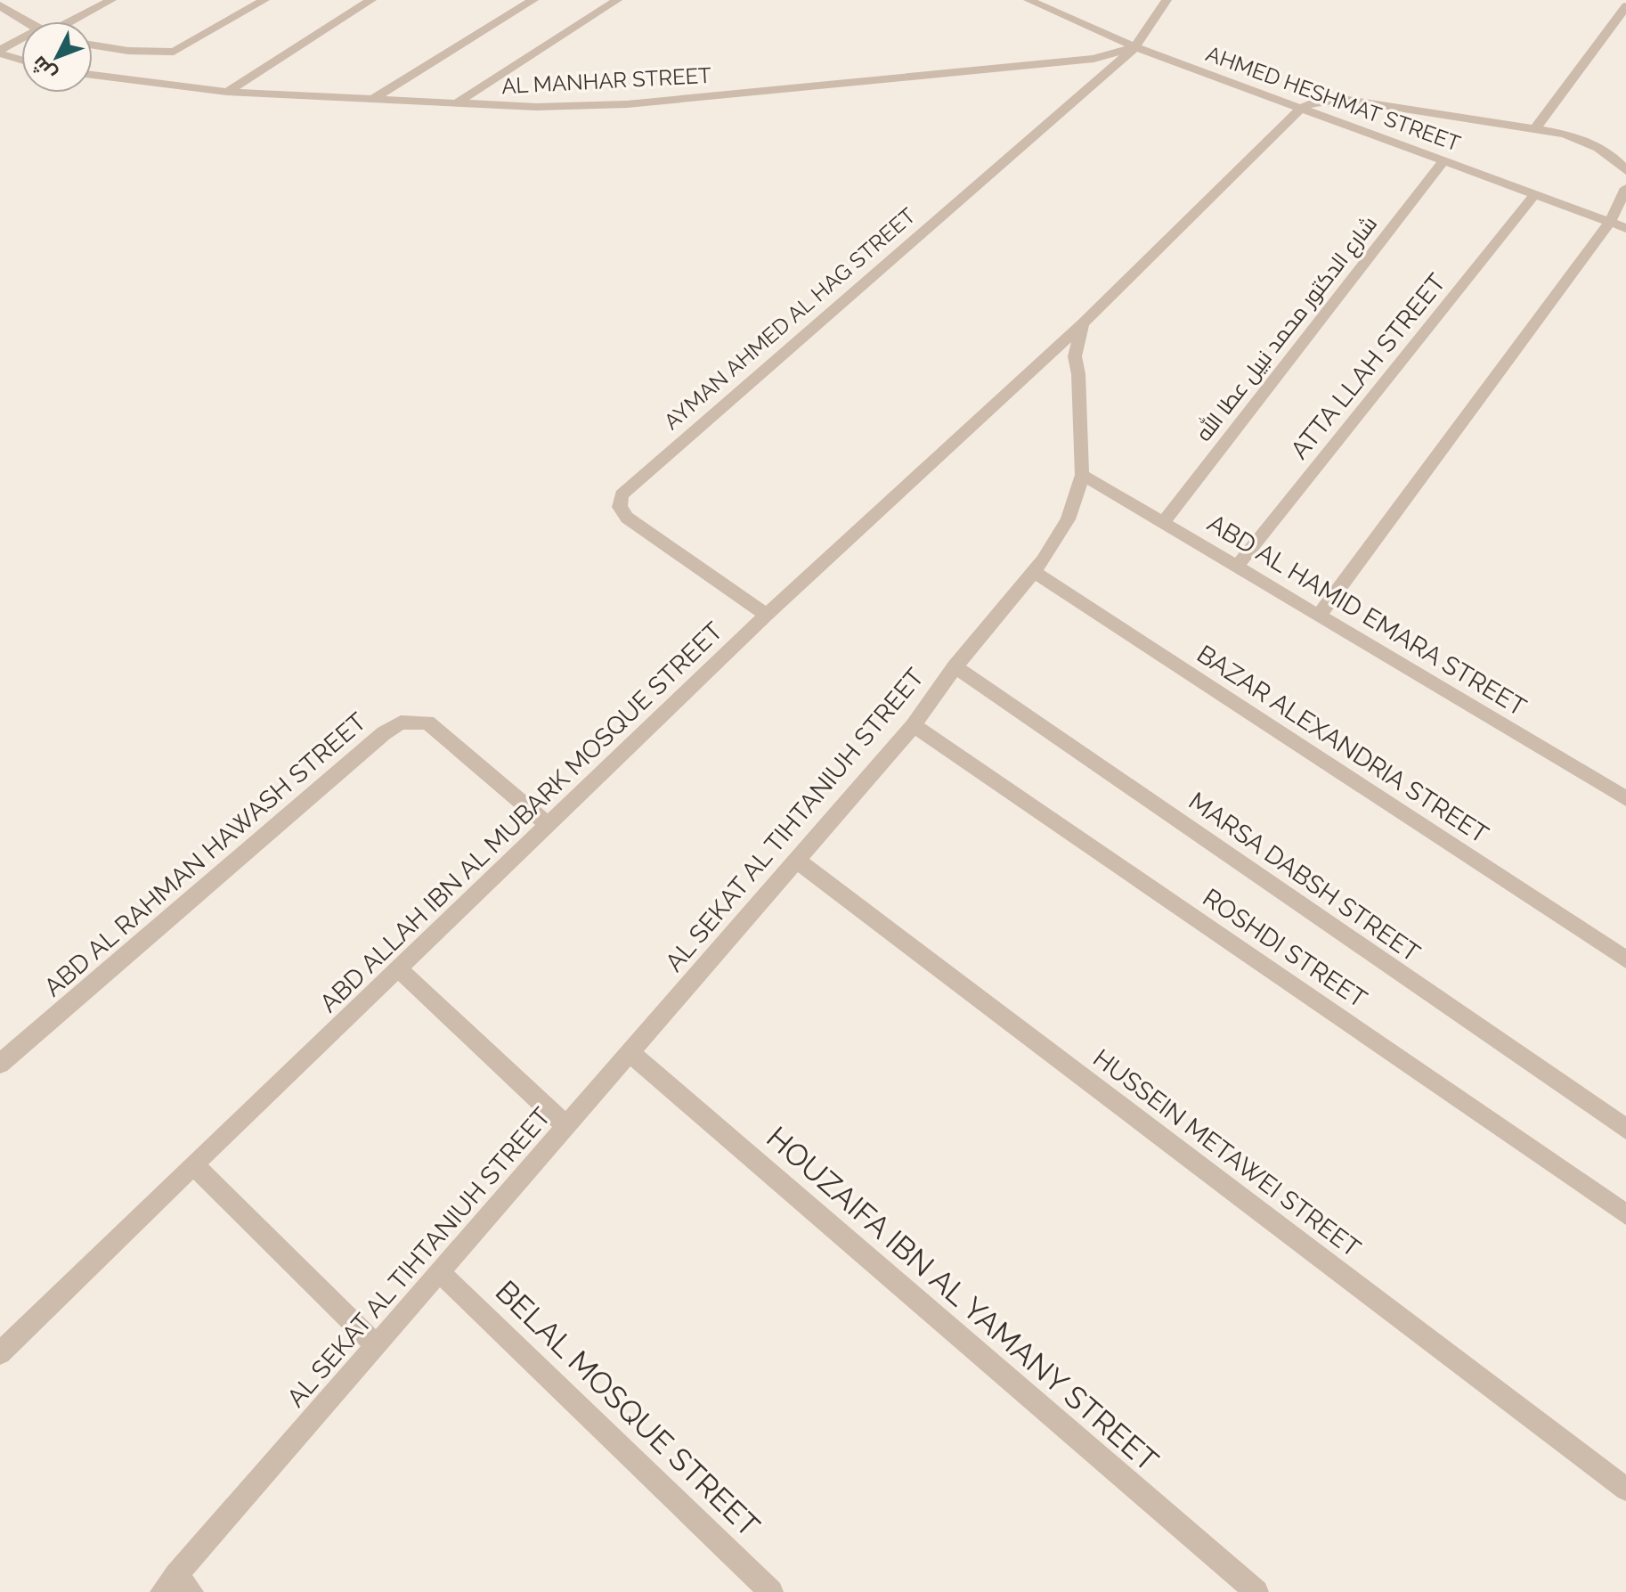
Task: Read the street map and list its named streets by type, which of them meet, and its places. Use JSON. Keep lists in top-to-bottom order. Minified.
{"streets":{"street":["AL MANHAR STREET","AHMED HESHMAT STREET","AYMAN AHMED AL HAG STREET","شارع الدكتور محمد نبيل عطا الله","ATTA LLAH STREET","ABD AL HAMID EMARA STREET","BAZAR ALEXANDRIA STREET","ABD ALLAH IBN AL MUBARK MOSQUE STREET","AL SEKAT AL TIHTANIUH STREET","ABD AL RAHMAN HAWASH STREET","MARSA DABSH STREET","ROSHDI STREET","HUSSEIN METAWEI STREET","HOUZAIFA IBN AL YAMANY STREET","BELAL MOSQUE STREET"]},"crossings":[["AL MANHAR STREET","AHMED HESHMAT STREET"],["AL MANHAR STREET","AYMAN AHMED AL HAG STREET"],["AHMED HESHMAT STREET","AYMAN AHMED AL HAG STREET"],["AHMED HESHMAT STREET","شارع الدكتور محمد نبيل عطا الله"],["AHMED HESHMAT STREET","ATTA LLAH STREET"],["AYMAN AHMED AL HAG STREET","ABD ALLAH IBN AL MUBARK MOSQUE STREET"],["شارع الدكتور محمد نبيل عطا الله","ABD AL HAMID EMARA STREET"],["ATTA LLAH STREET","ABD AL HAMID EMARA STREET"],["ABD AL HAMID EMARA STREET","AL SEKAT AL TIHTANIUH STREET"],["BAZAR ALEXANDRIA STREET","AL SEKAT AL TIHTANIUH STREET"],["ABD ALLAH IBN AL MUBARK MOSQUE STREET","AL SEKAT AL TIHTANIUH STREET"],["ABD ALLAH IBN AL MUBARK MOSQUE STREET","ABD AL RAHMAN HAWASH STREET"],["AL SEKAT AL TIHTANIUH STREET","MARSA DABSH STREET"],["AL SEKAT AL TIHTANIUH STREET","ROSHDI STREET"],["AL SEKAT AL TIHTANIUH STREET","HUSSEIN METAWEI STREET"],["AL SEKAT AL TIHTANIUH STREET","HOUZAIFA IBN AL YAMANY STREET"],["AL SEKAT AL TIHTANIUH STREET","BELAL MOSQUE STREET"]],"north":"bottom left"}
